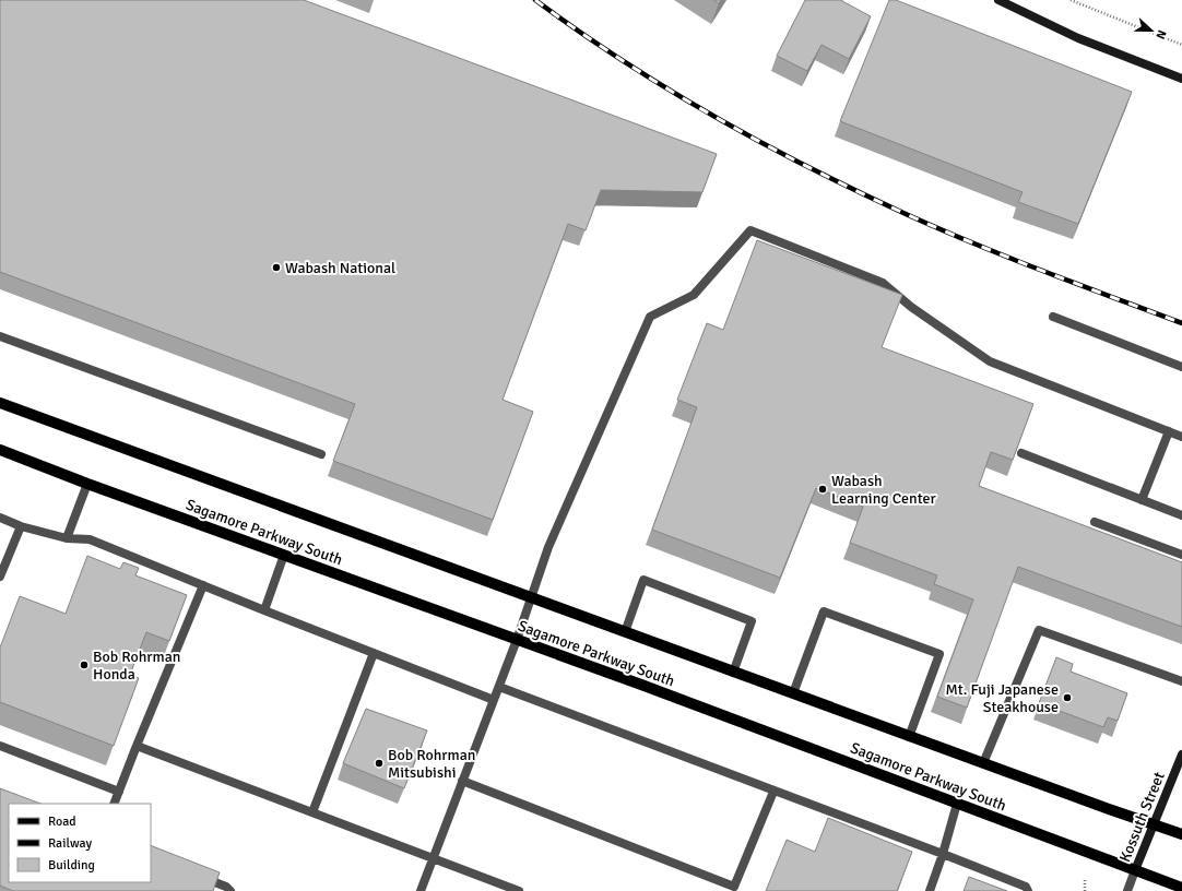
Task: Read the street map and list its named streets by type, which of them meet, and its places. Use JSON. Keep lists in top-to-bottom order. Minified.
{"streets":{"main road":["Sagamore Parkway South"],"street":["Kossuth Street"]},"crossings":[["Sagamore Parkway South","Kossuth Street"]],"places":["Wabash National","Wabash Learning Center","Bob Rohrman Honda","Mt. Fuji Japanese Steakhouse","Bob Rohrman Mitsubishi"],"legend":["Road","Railway","Building"],"north":"right"}
